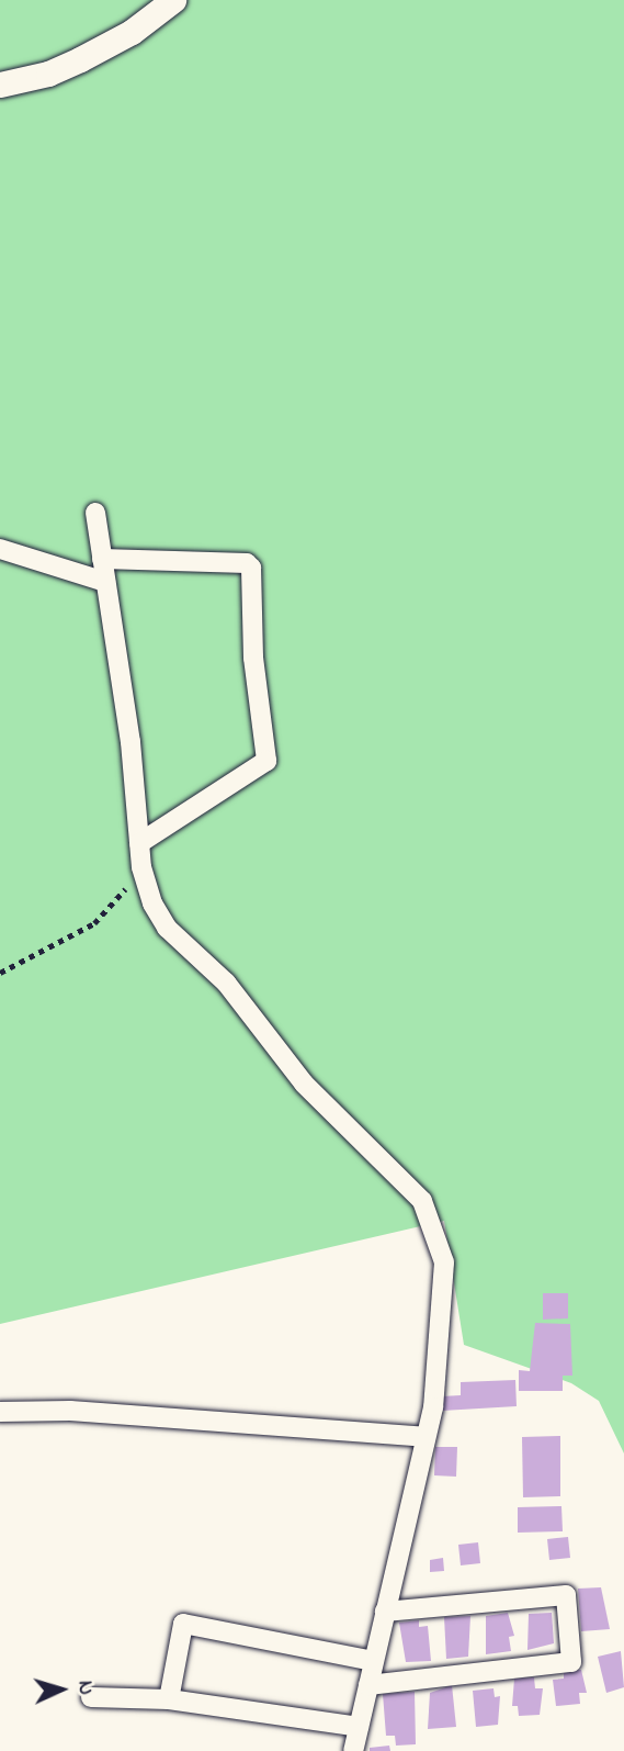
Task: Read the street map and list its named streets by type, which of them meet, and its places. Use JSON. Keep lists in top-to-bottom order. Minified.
{"north":"right"}
